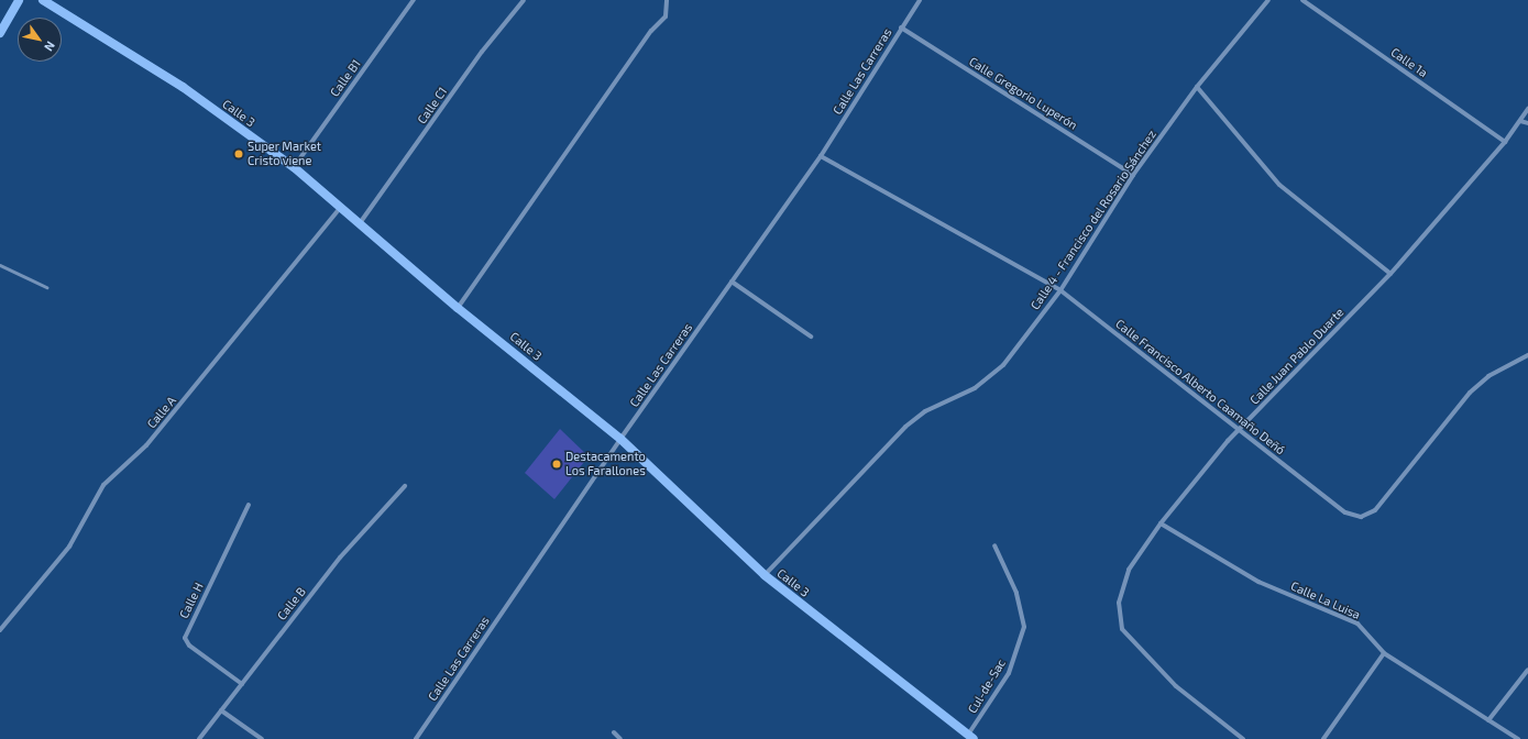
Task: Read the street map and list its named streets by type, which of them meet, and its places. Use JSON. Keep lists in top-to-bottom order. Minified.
{"streets":{"street":["Calle 1a","Calle Las Carreras","Calle B1","Calle Gregorio Luperón","Calle C1","Calle 3","Calle 4 - Francisco del Rosario Sánchez","Calle Juan Pablo Duarte","Calle Francisco Alberto Caamaño Deñó","Calle A","Calle H","Calle La Luisa","Calle B","Cul-de-Sac"]},"crossings":[["Calle 1a","Calle Juan Pablo Duarte"],["Calle Las Carreras","Calle Gregorio Luperón"],["Calle Las Carreras","Calle 3"],["Calle Las Carreras","Calle Francisco Alberto Caamaño Deñó"],["Calle B1","Calle 3"],["Calle Gregorio Luperón","Calle 4 - Francisco del Rosario Sánchez"],["Calle C1","Calle 3"],["Calle 3","Calle 4 - Francisco del Rosario Sánchez"],["Calle 3","Calle A"],["Calle 3","Cul-de-Sac"],["Calle 4 - Francisco del Rosario Sánchez","Calle Francisco Alberto Caamaño Deñó"],["Calle Juan Pablo Duarte","Calle Francisco Alberto Caamaño Deñó"],["Calle Juan Pablo Duarte","Calle La Luisa"],["Calle H","Calle B"]],"places":["Super Market Cristo viene","Destacamento Los Farallones"],"north":"bottom right"}
